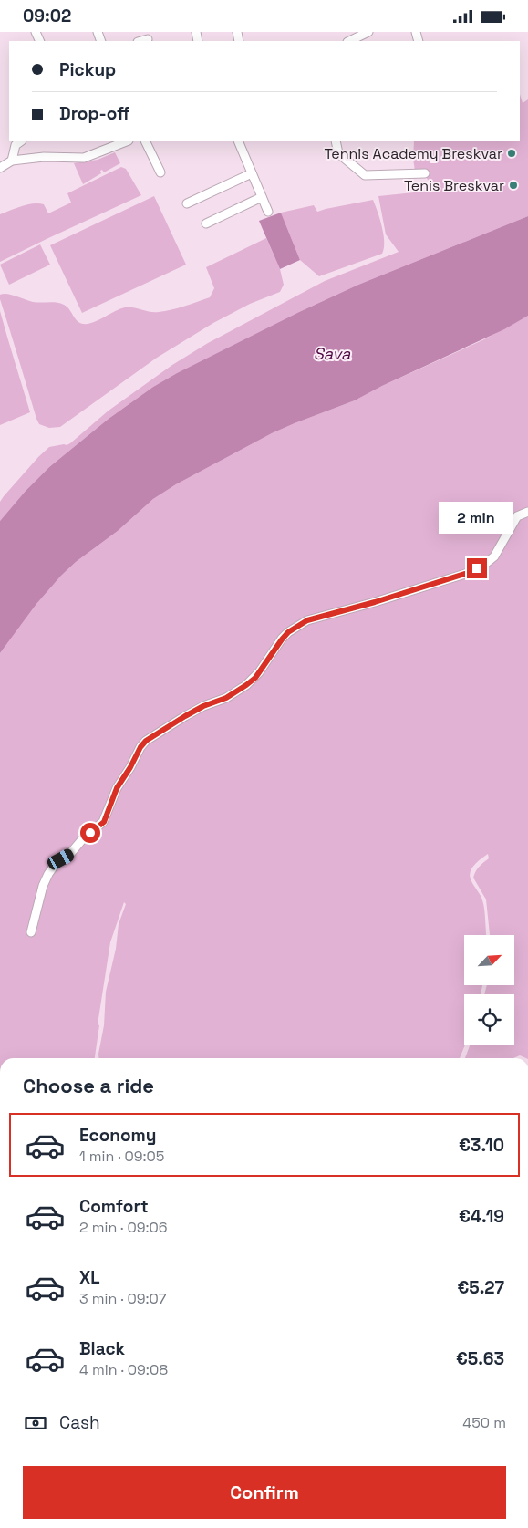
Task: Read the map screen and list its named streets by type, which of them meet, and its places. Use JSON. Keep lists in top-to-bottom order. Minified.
{"water":["Sava"],"places":["Tennis Academy Breskvar","Tenis Breskvar"],"north":"top right","page":{"status":"09:02","banner":["Pickup","Drop-off"],"bubble":"2 min","heading":"Choose a ride","list":[{"name":"Economy","note":"1 min · 09:05","value":"€3.10"},{"name":"Comfort","note":"2 min · 09:06","value":"€4.19"},{"name":"XL","note":"3 min · 09:07","value":"€5.27"},{"name":"Black","note":"4 min · 09:08","value":"€5.63"}],"pay":["Cash","450 m"],"buttons":"Confirm"}}
